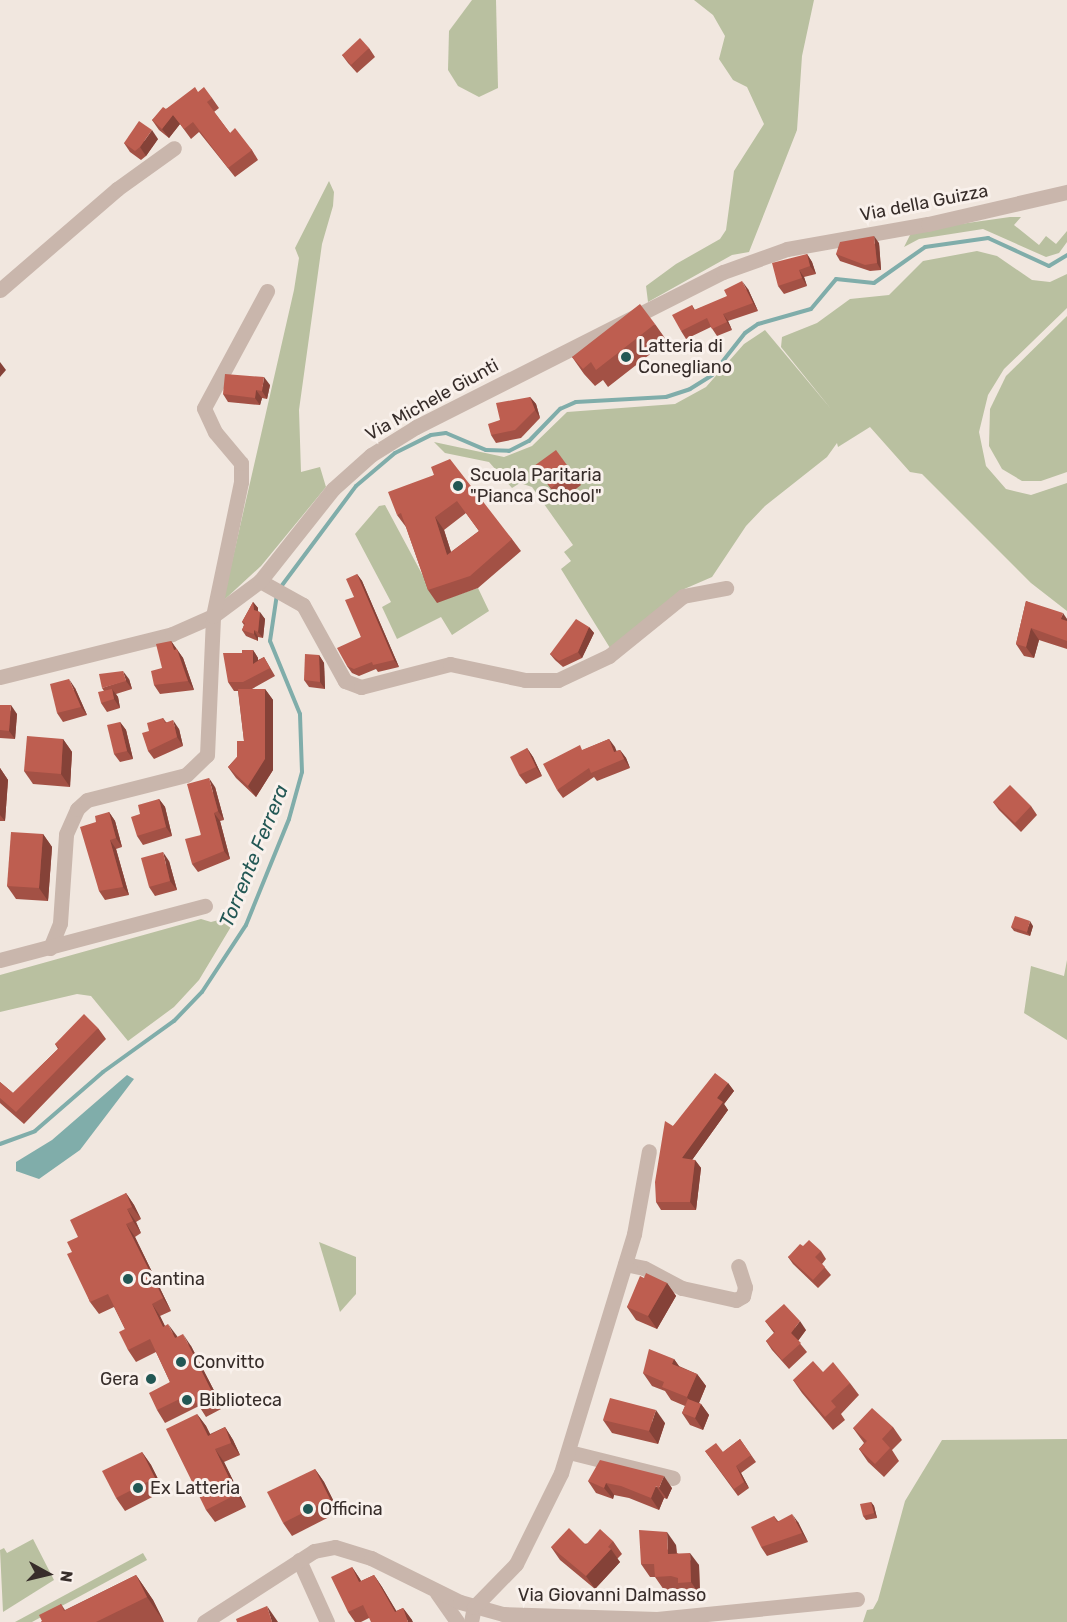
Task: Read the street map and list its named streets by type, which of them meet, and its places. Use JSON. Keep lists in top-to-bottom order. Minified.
{"streets":{"street":["Via della Guizza","Via Michele Giunti","Via Giovanni Dalmasso"]},"crossings":[["Via della Guizza","Via Michele Giunti"]],"water":["Torrente Ferrera"],"places":["Latteria di Conegliano","Scuola Paritaria \"Pianca School\"","Cantina","Convitto","Gera","Biblioteca","Ex Latteria","Officina"],"north":"right"}
